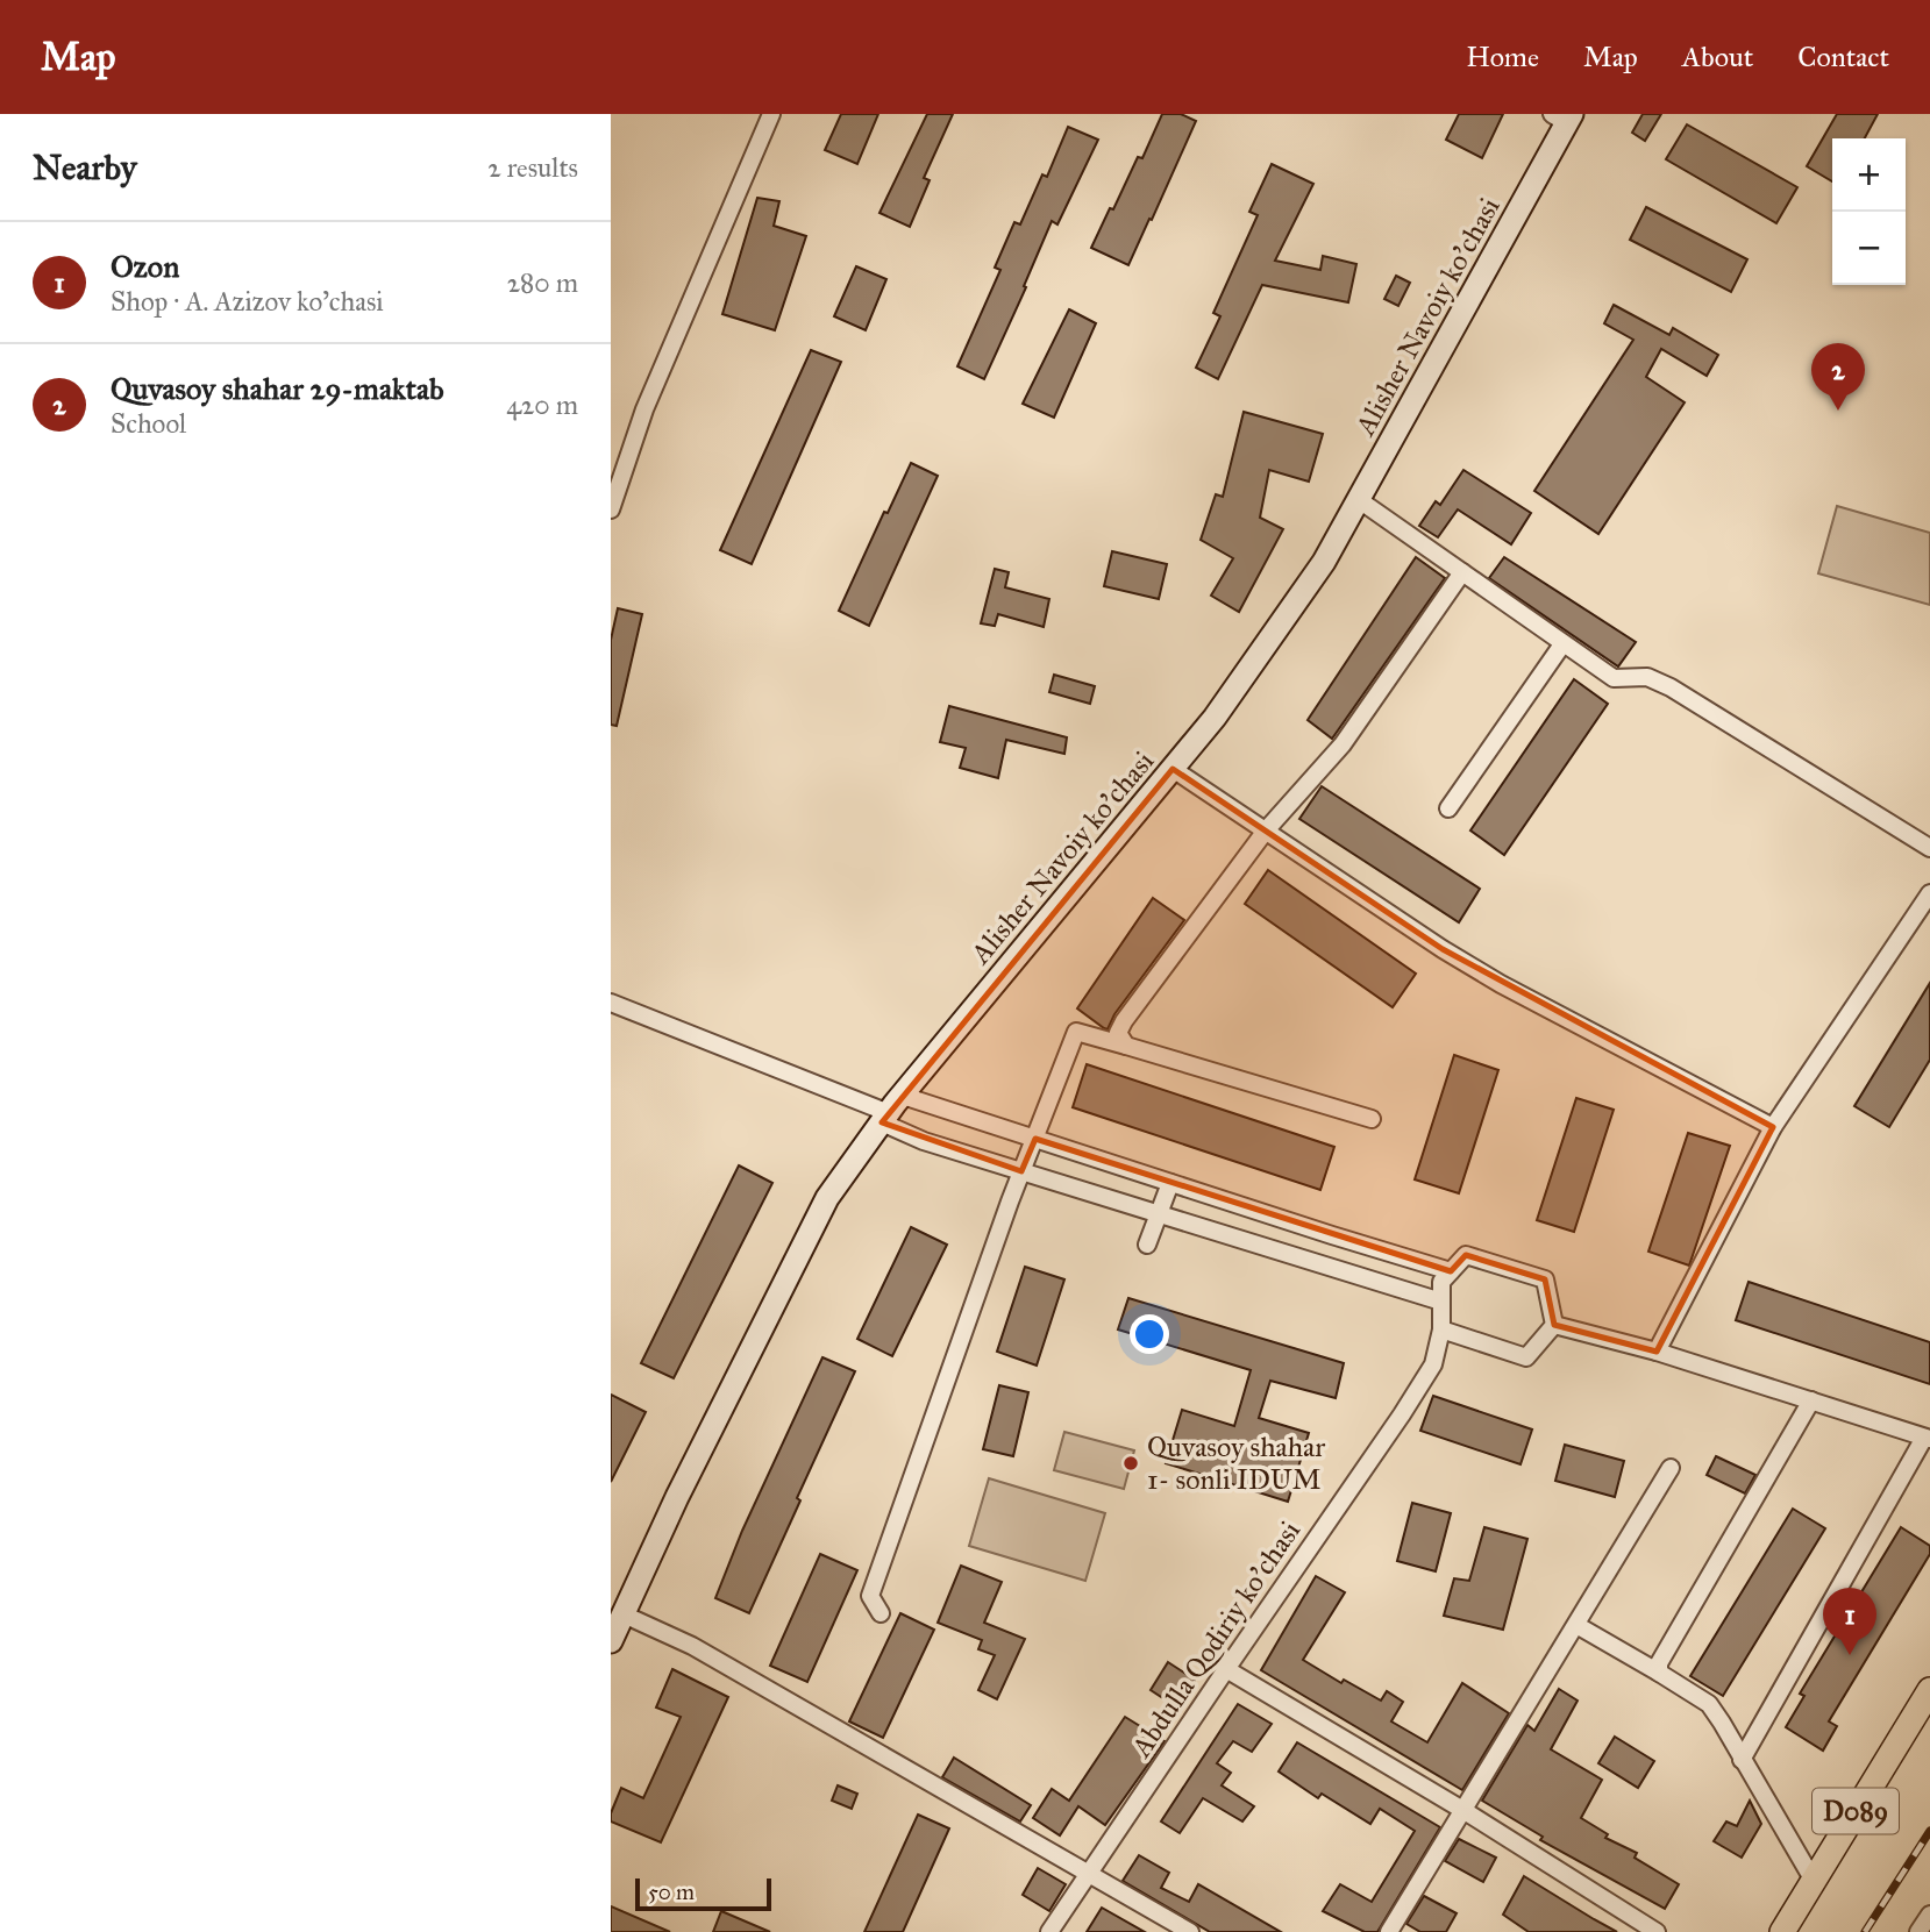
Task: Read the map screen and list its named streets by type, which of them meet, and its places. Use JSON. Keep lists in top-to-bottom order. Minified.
{"streets":{"main road":["D089"],"street":["Alisher Navoiy ko'chasi","Abdulla Qodiriy ko'chasi"]},"places":["Quvasoy shahar 1- sonli IDUM"],"scale_bar":"50 m","page":{"header":"Map","nav":["Home","Map","About","Contact"],"heading":["Nearby","2 results"],"map_buttons":["+","−"],"list":[{"mark":"1","name":"Ozon","note":"Shop · A. Azizov ko'chasi","value":"280 m"},{"mark":"2","name":"Quvasoy shahar 29-maktab","note":"School","value":"420 m"}],"pins":["2","1"],"scale":"50 m"}}
